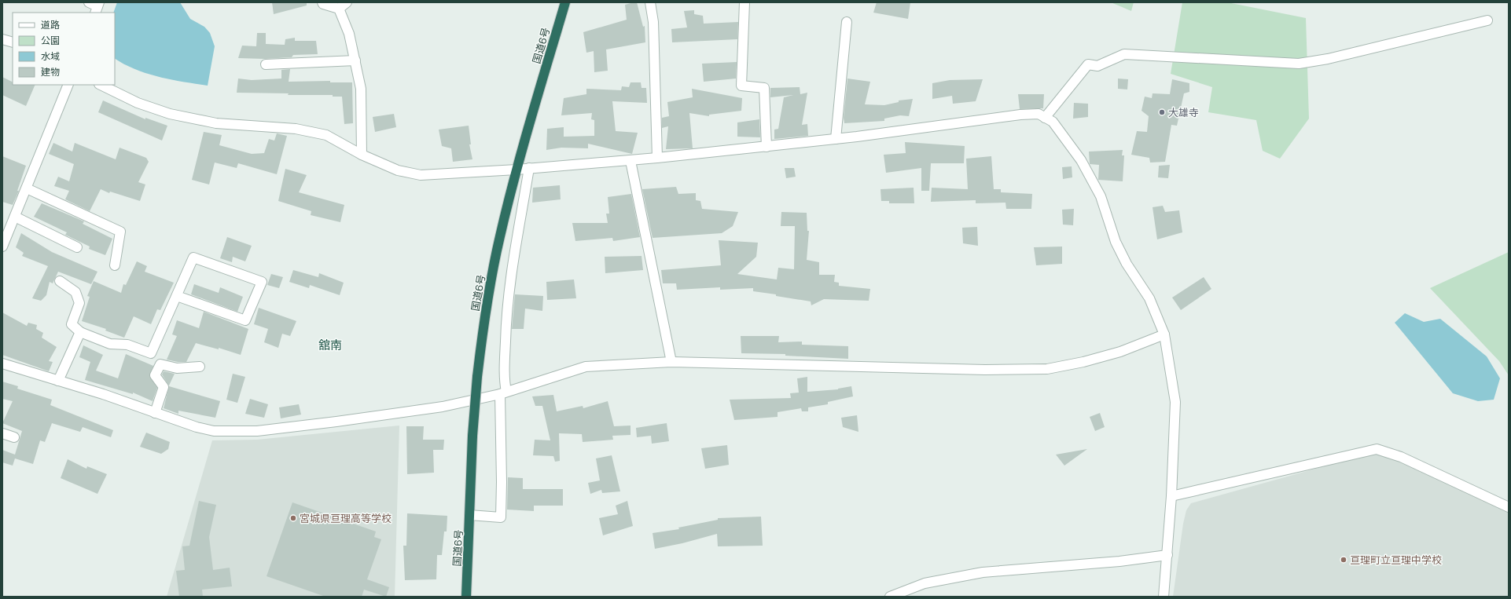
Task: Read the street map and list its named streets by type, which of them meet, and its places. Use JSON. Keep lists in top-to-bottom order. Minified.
{"streets":{"highway":["国道6号"]},"districts":["舘南"],"places":["大雄寺","宮城県亘理高等学校","亘理町立亘理中学校"],"legend":["道路","公園","水域","建物"]}
